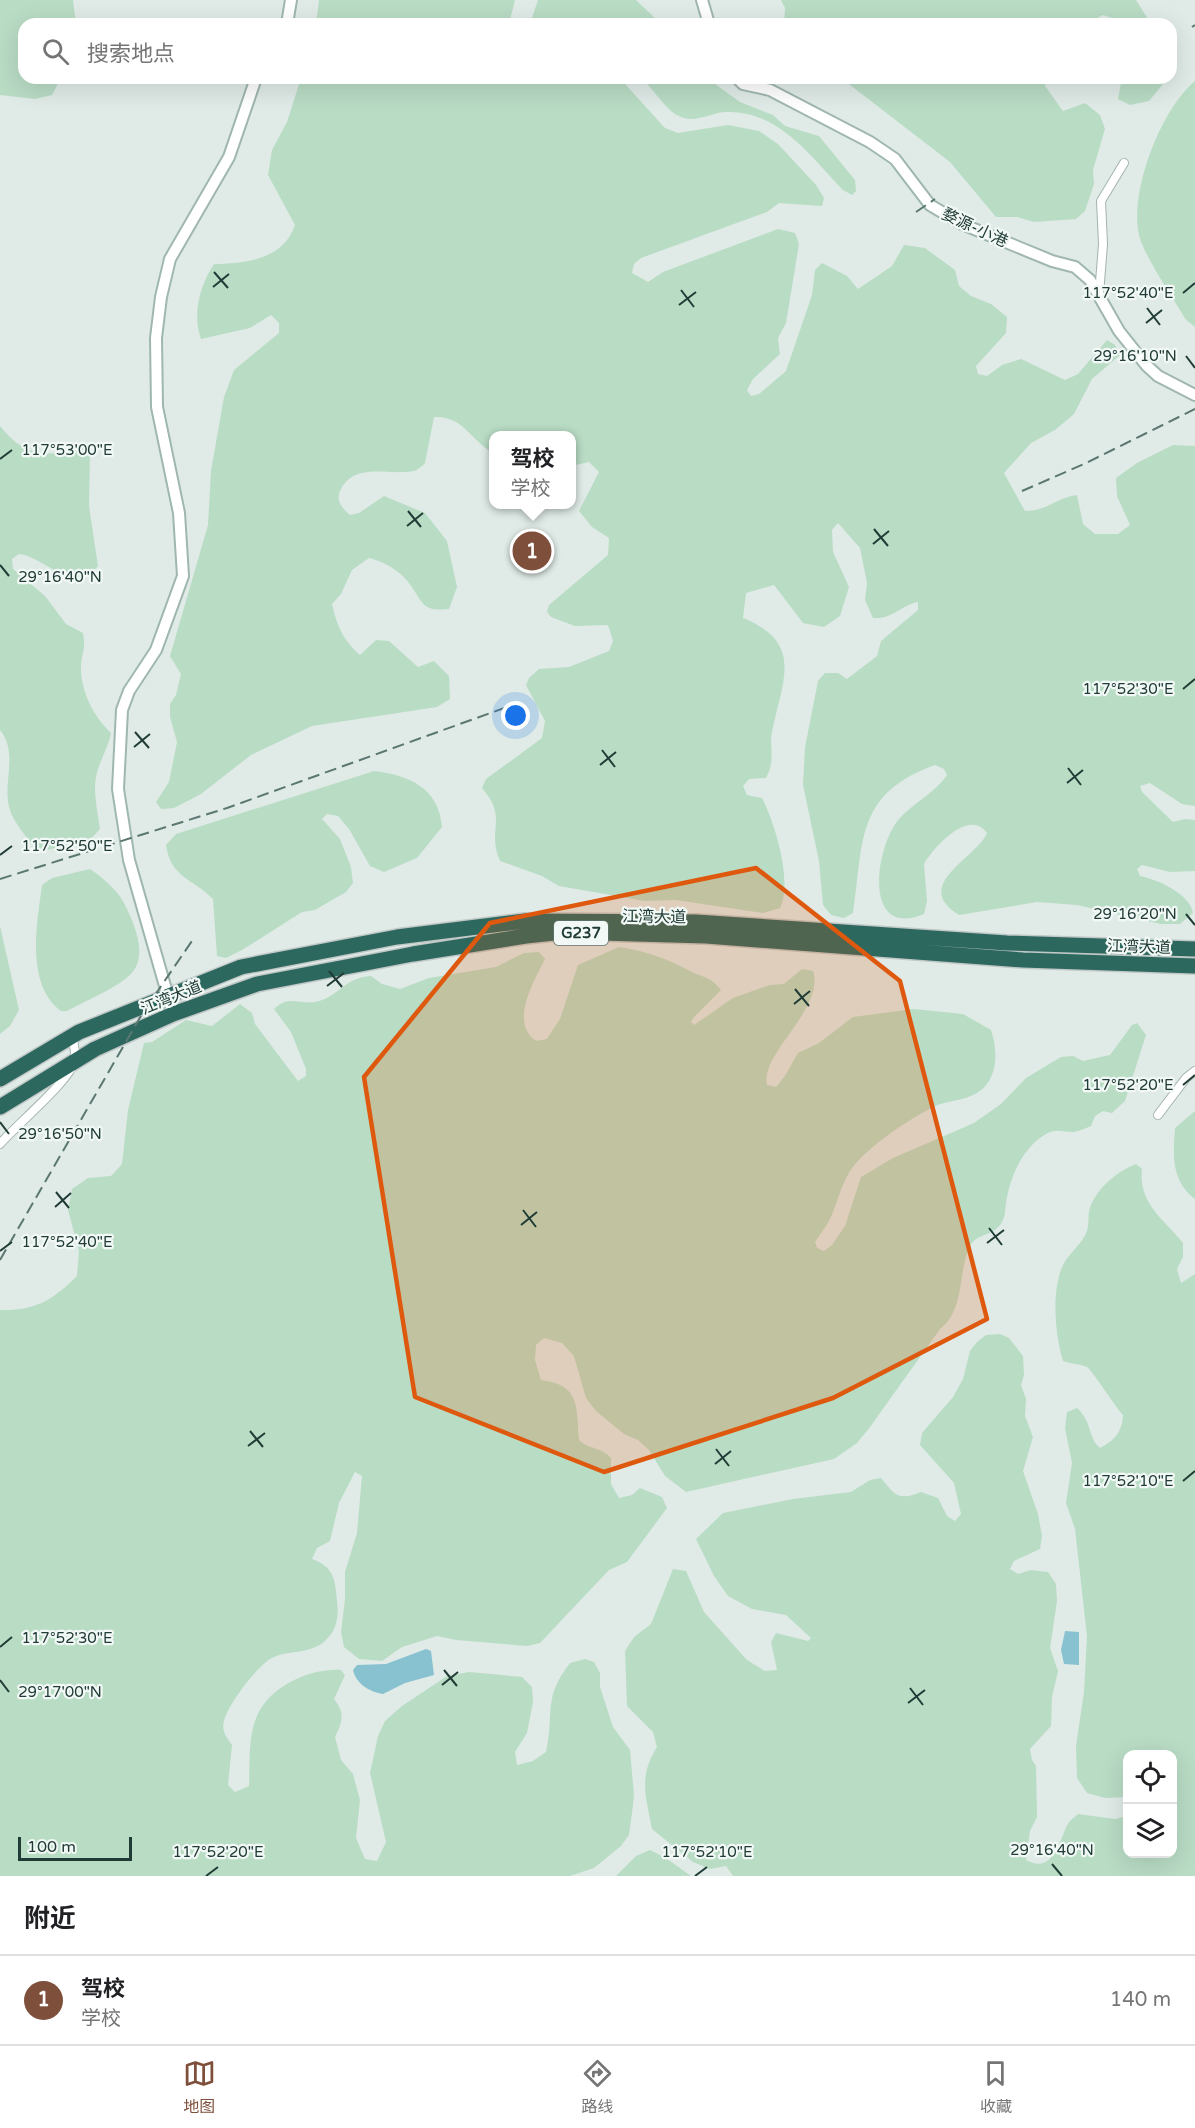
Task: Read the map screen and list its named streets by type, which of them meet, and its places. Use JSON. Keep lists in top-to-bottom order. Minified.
{"streets":{"highway":["江湾大道","G237"],"main road":["婺源-小港"]},"scale_bar":"100 m","page":{"search":"搜索地点","popup":["驾校","学校"],"pins":"1","scale":"100 m","heading":"附近","list":[{"mark":"1","name":"驾校","note":"学校","value":"140 m"}],"nav":["地图","路线","收藏"]},"coordinates":["117°52'40\"E","29°16'10\"N","117°53'00\"E","29°16'40\"N","117°52'30\"E","117°52'50\"E","29°16'20\"N","117°52'20\"E","29°16'50\"N","117°52'10\"E","29°17'00\"N"]}
